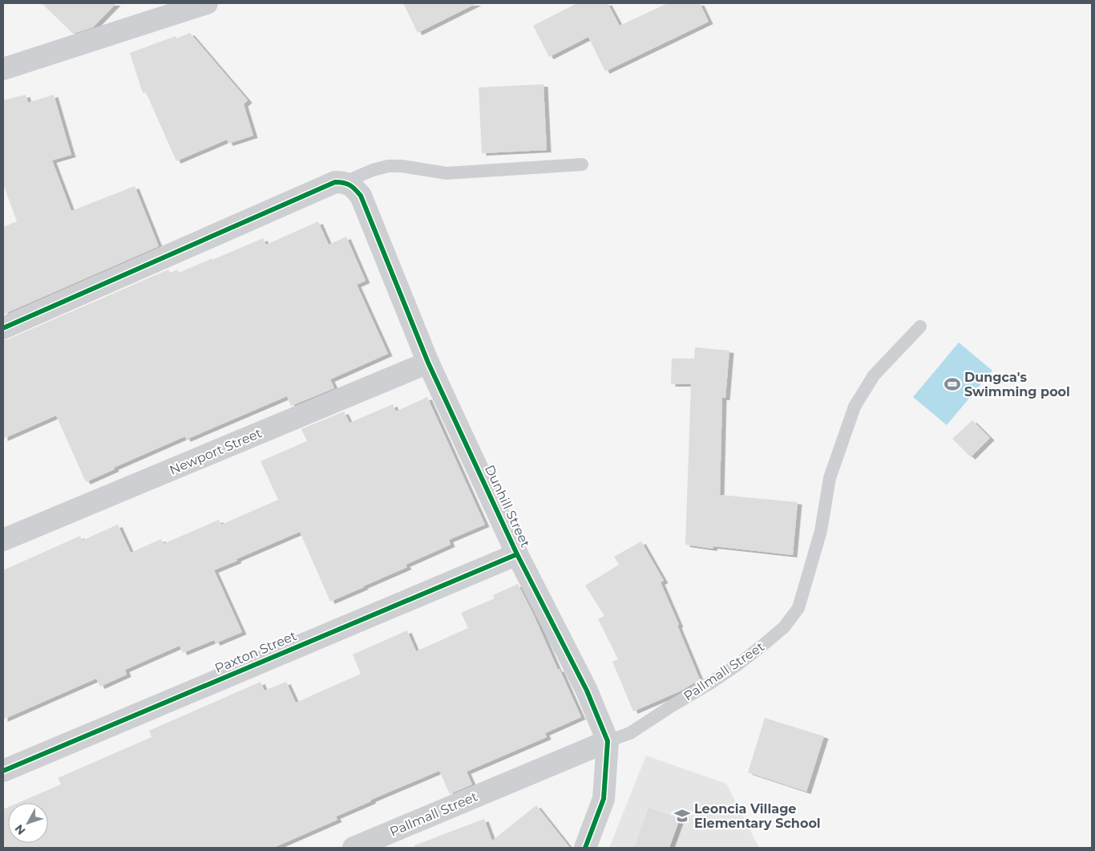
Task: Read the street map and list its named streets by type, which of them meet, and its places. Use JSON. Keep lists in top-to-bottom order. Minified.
{"streets":{"street":["Newport Street","Dunhill Street","Paxton Street","Pallmall Street"]},"crossings":[["Newport Street","Dunhill Street"],["Dunhill Street","Paxton Street"],["Dunhill Street","Pallmall Street"]],"places":{"sports":["Dungca's Swimming pool"],"school or university":["Leoncia Village Elementary School"]},"north":"bottom left"}
